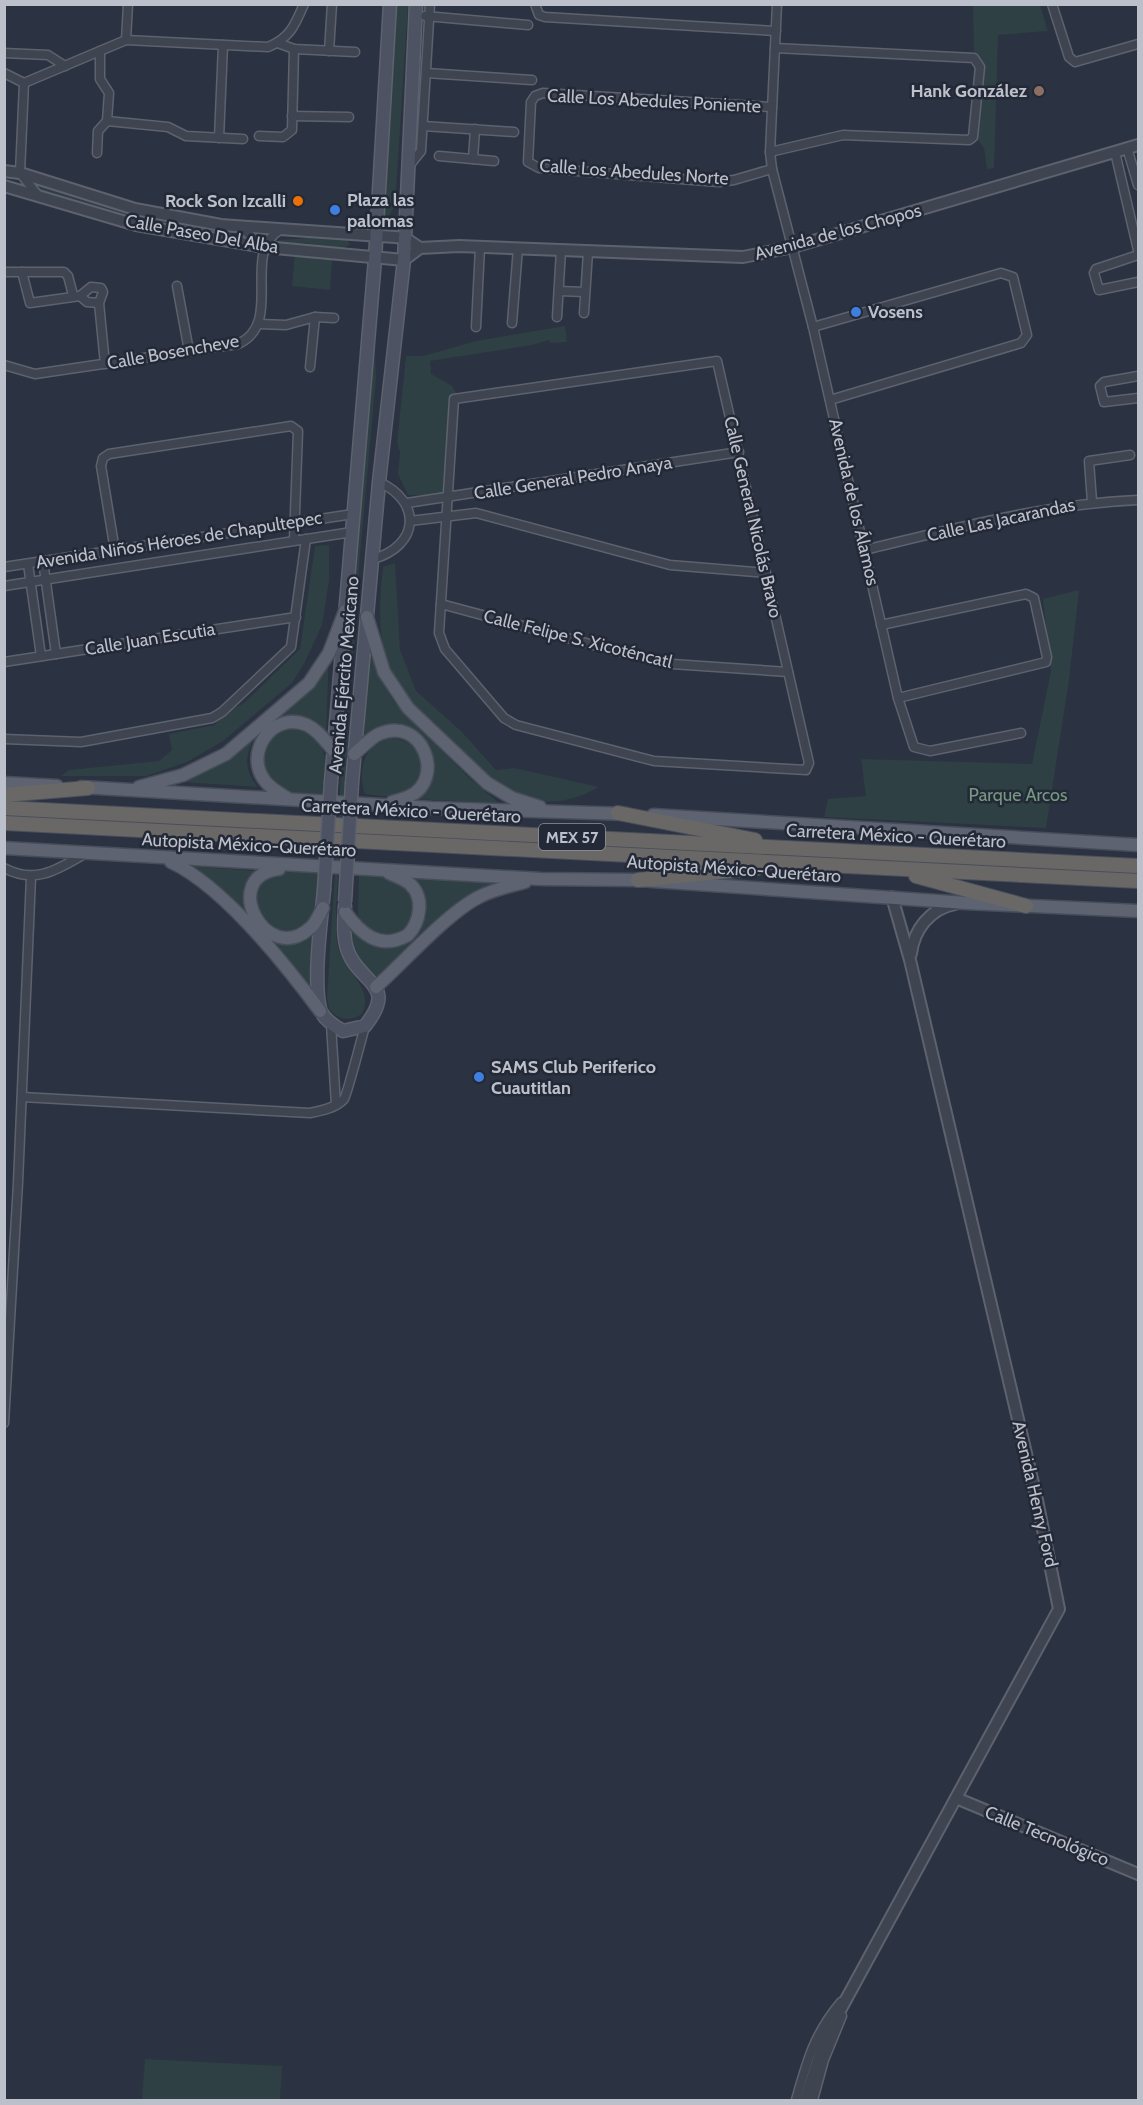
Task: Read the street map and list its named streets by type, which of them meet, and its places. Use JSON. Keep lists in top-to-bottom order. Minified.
{"streets":{"highway":["Carretera México - Querétaro","MEX 57"],"main road":["Avenida Ejército Mexicano","Autopista México-Querétaro"],"street":["Calle Los Abedules Poniente","Calle Los Abedules Norte","Avenida de los Chopos","Calle Paseo Del Alba","Calle Bosencheve","Calle General Pedro Anaya","Avenida de los Álamos","Calle General Nicolás Bravo","Calle Las Jacarandas","Avenida Niños Héroes de Chapultepec","Calle Juan Escutia","Calle Felipe S. Xicoténcatl","Avenida Henry Ford","Calle Tecnológico"]},"crossings":[["Calle Los Abedules Poniente","Calle Los Abedules Norte"],["Avenida de los Chopos","Avenida de los Álamos"],["Calle Paseo Del Alba","Calle Bosencheve"],["Calle Paseo Del Alba","Avenida Ejército Mexicano"],["Calle General Pedro Anaya","Calle General Nicolás Bravo"],["Avenida de los Álamos","Calle Las Jacarandas"],["Calle General Nicolás Bravo","Calle Felipe S. Xicoténcatl"],["Avenida Niños Héroes de Chapultepec","Avenida Ejército Mexicano"],["Autopista México-Querétaro","Avenida Henry Ford"],["Avenida Henry Ford","Calle Tecnológico"]],"parks":["Parque Arcos"],"places":["Hank González","Rock Son Izcalli","Plaza las palomas","Vosens","SAMS Club Periferico Cuautitlan"]}
